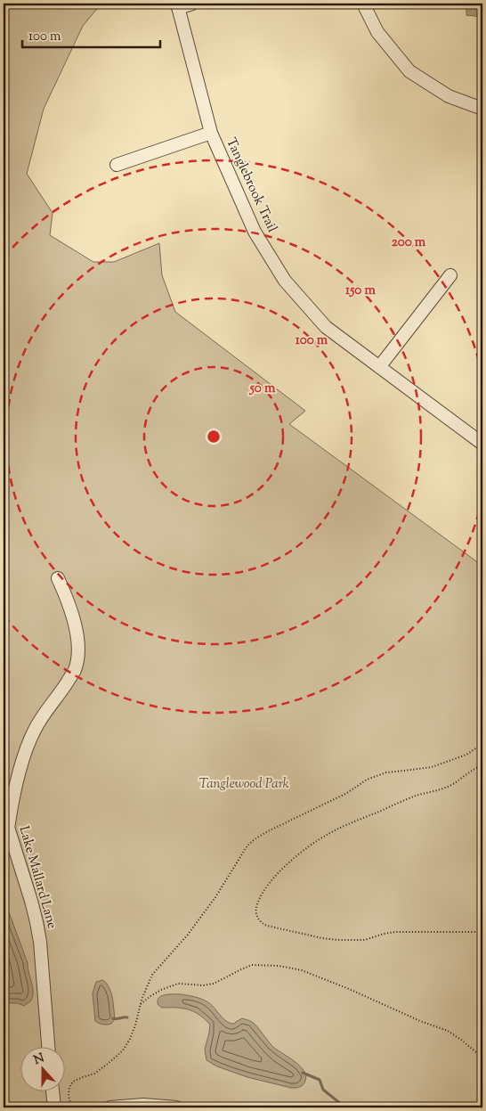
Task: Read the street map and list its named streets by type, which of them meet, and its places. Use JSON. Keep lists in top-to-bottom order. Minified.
{"streets":{"street":["Tanglebrook Trail","Lake Mallard Lane"]},"parks":["Tanglewood Park"],"scale_bar":"100 m","north":"top","rings":["200 m","150 m","100 m","50 m"]}
